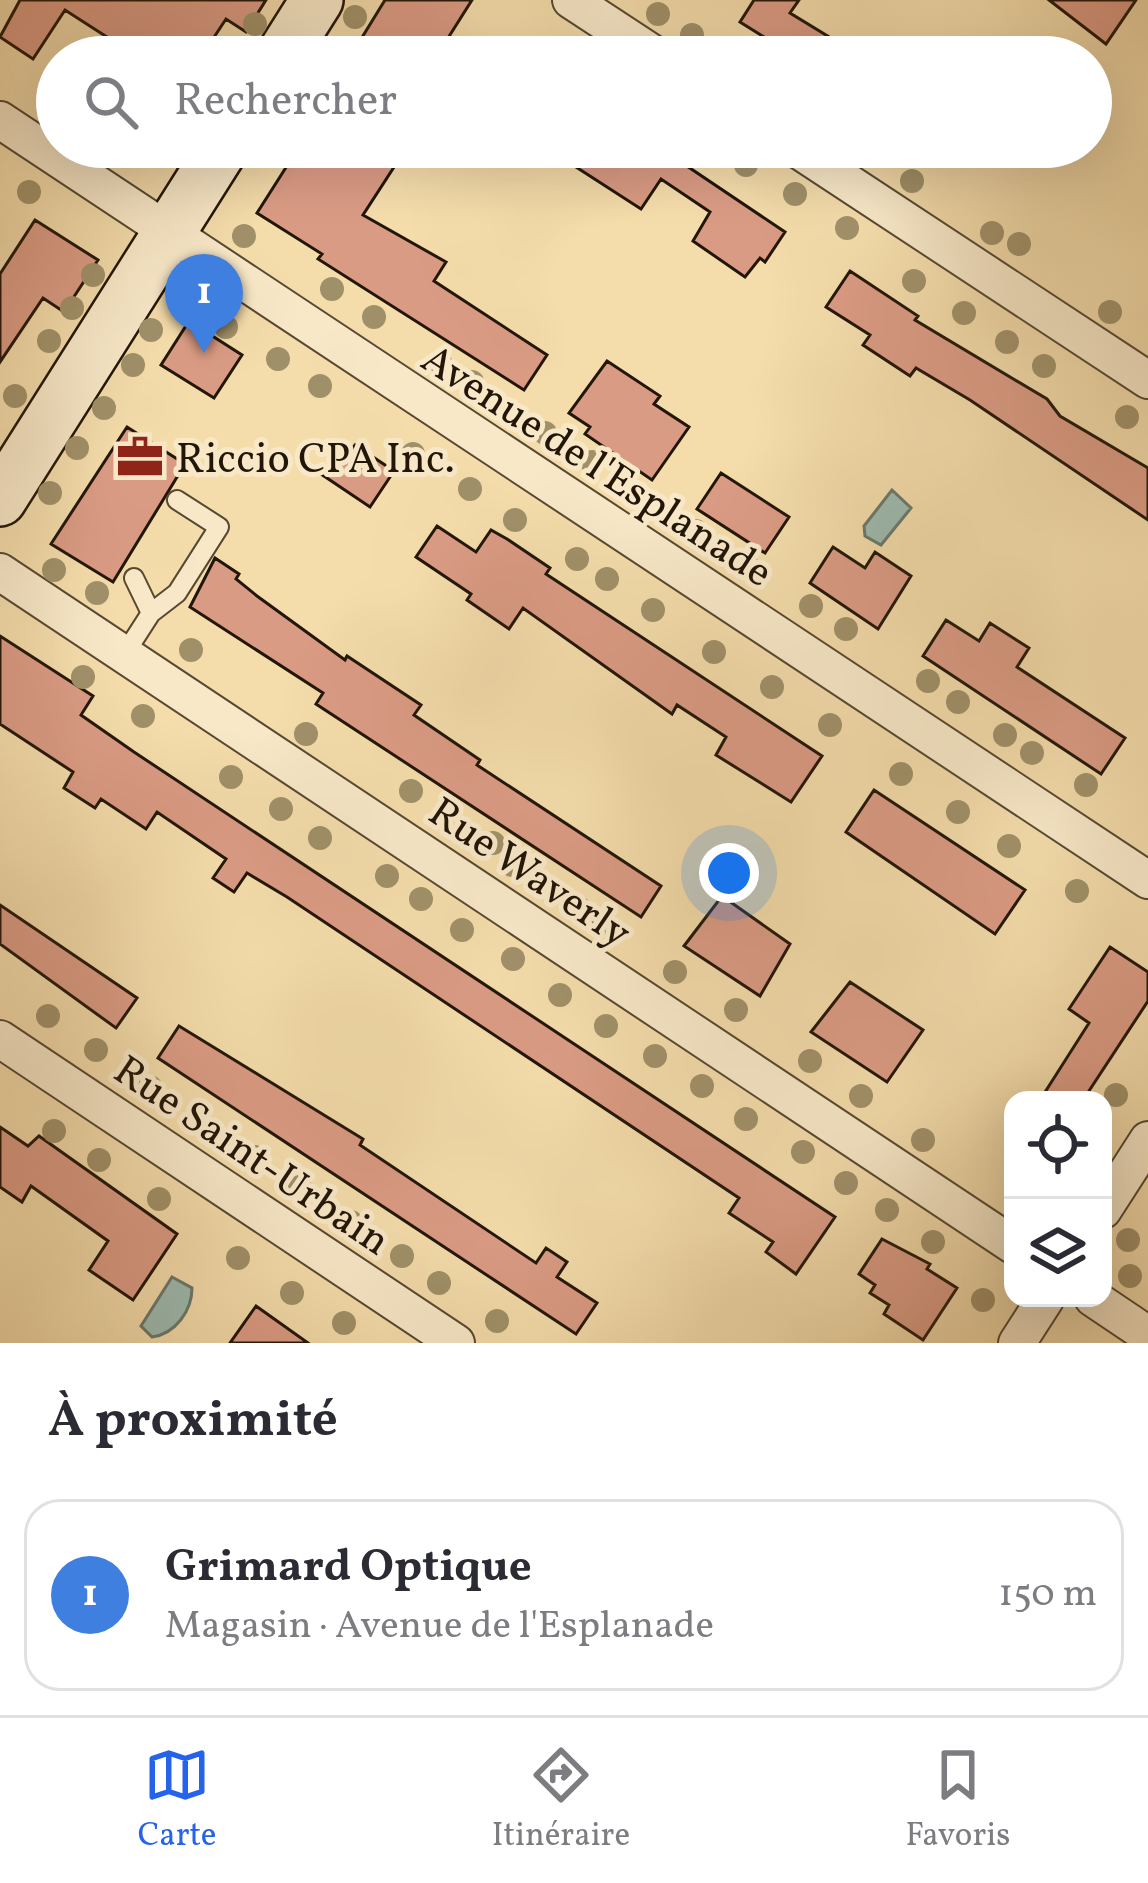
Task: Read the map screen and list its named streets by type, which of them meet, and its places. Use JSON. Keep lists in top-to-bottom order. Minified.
{"streets":{"street":["Avenue de l'Esplanade","Rue Waverly","Rue Saint-Urbain"]},"places":{"office":["Riccio CPA Inc."]},"page":{"search":"Rechercher","pins":"1","heading":"À proximité","list":[{"mark":"1","name":"Grimard Optique","note":"Magasin · Avenue de l'Esplanade","value":"150 m"}],"nav":["Carte","Itinéraire","Favoris"]}}
